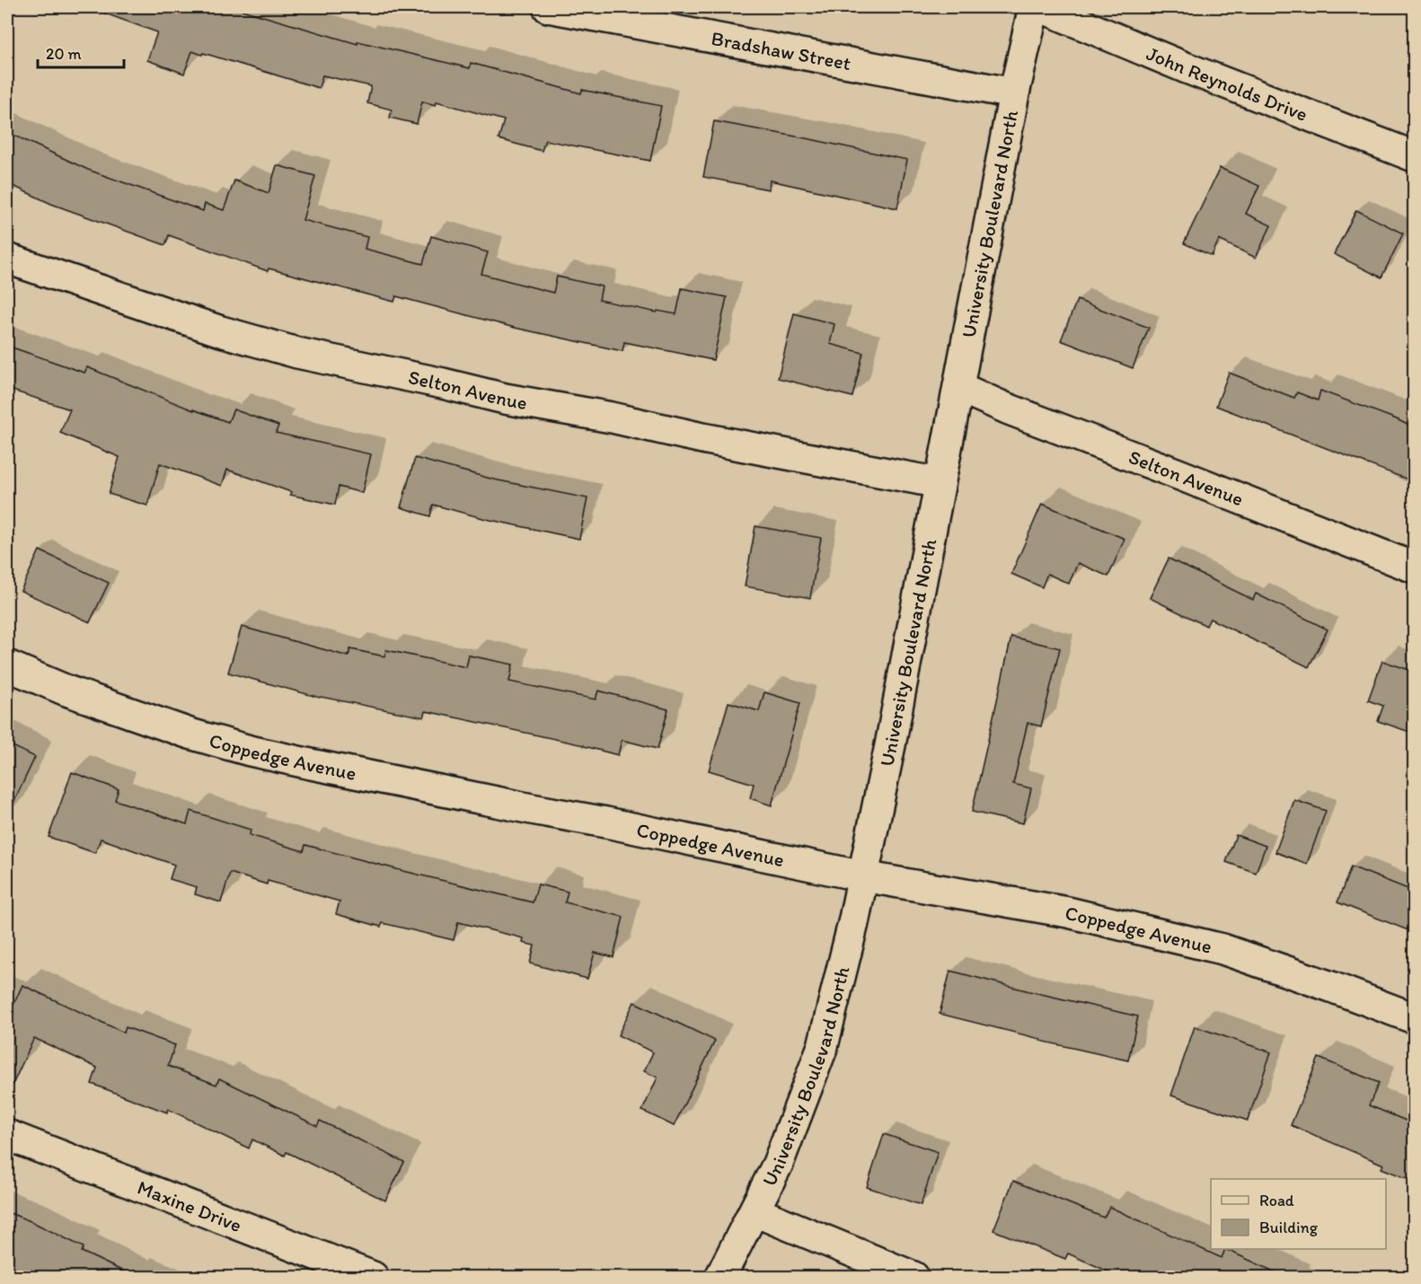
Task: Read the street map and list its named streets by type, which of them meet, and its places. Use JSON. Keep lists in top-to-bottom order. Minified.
{"streets":{"street":["Bradshaw Street","John Reynolds Drive","University Boulevard North","Selton Avenue","Coppedge Avenue","Maxine Drive"]},"crossings":[["Bradshaw Street","University Boulevard North"],["University Boulevard North","Selton Avenue"],["University Boulevard North","Coppedge Avenue"]],"legend":["Road","Building"],"scale_bar":"20 m"}
